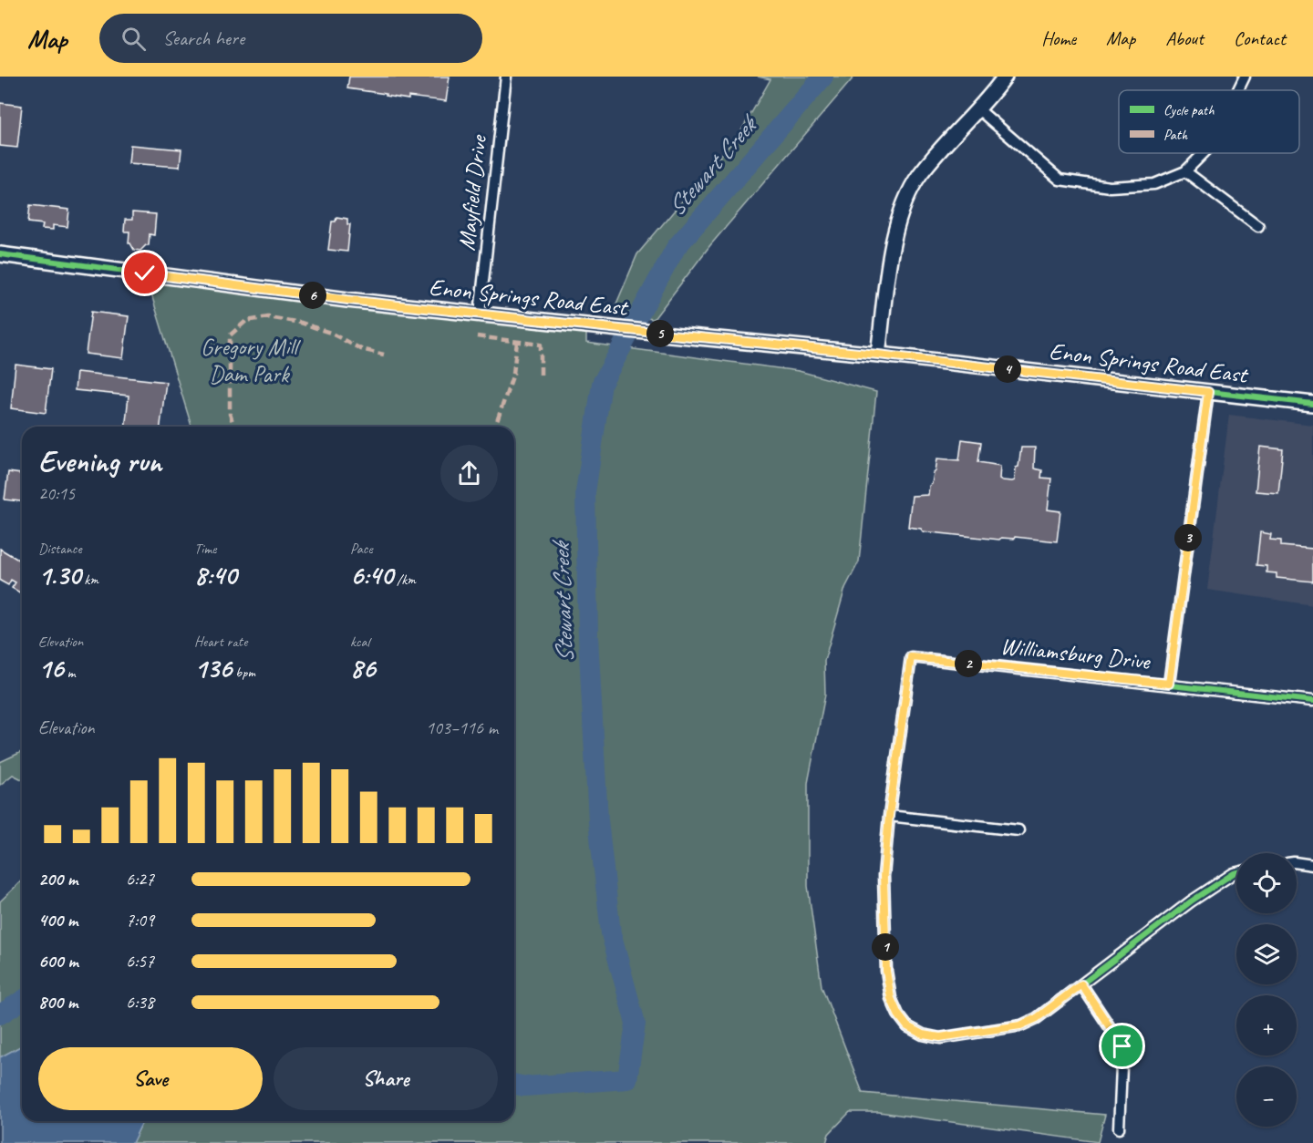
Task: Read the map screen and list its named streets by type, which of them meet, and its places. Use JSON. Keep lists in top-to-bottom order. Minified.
{"streets":{"street":["Mayfield Drive","Enon Springs Road East","Williamsburg Drive"]},"crossings":[["Mayfield Drive","Enon Springs Road East"]],"water":["Stewart Creek"],"parks":["Gregory Mill Dam Park"],"legend":["Cycle path","Path"],"page":{"header":"Map","search":"Search here","nav":["Home","Map","About","Contact"],"pins":["6","5","4","3","2","1"],"heading":["Evening run","20:15"],"stats":[["Distance","1.30 km"],["Time","8:40"],["Pace","6:40 /km"],["Elevation","16 m"],["Heart rate","136 bpm"],["kcal","86"]],"chart":["Elevation","103–116 m"],"map_buttons":["+","−"],"list":[{"name":"200 m","note":"6:27"},{"name":"400 m","note":"7:09"},{"name":"600 m","note":"6:57"},{"name":"800 m","note":"6:38"}],"buttons":["Save","Share"]}}
